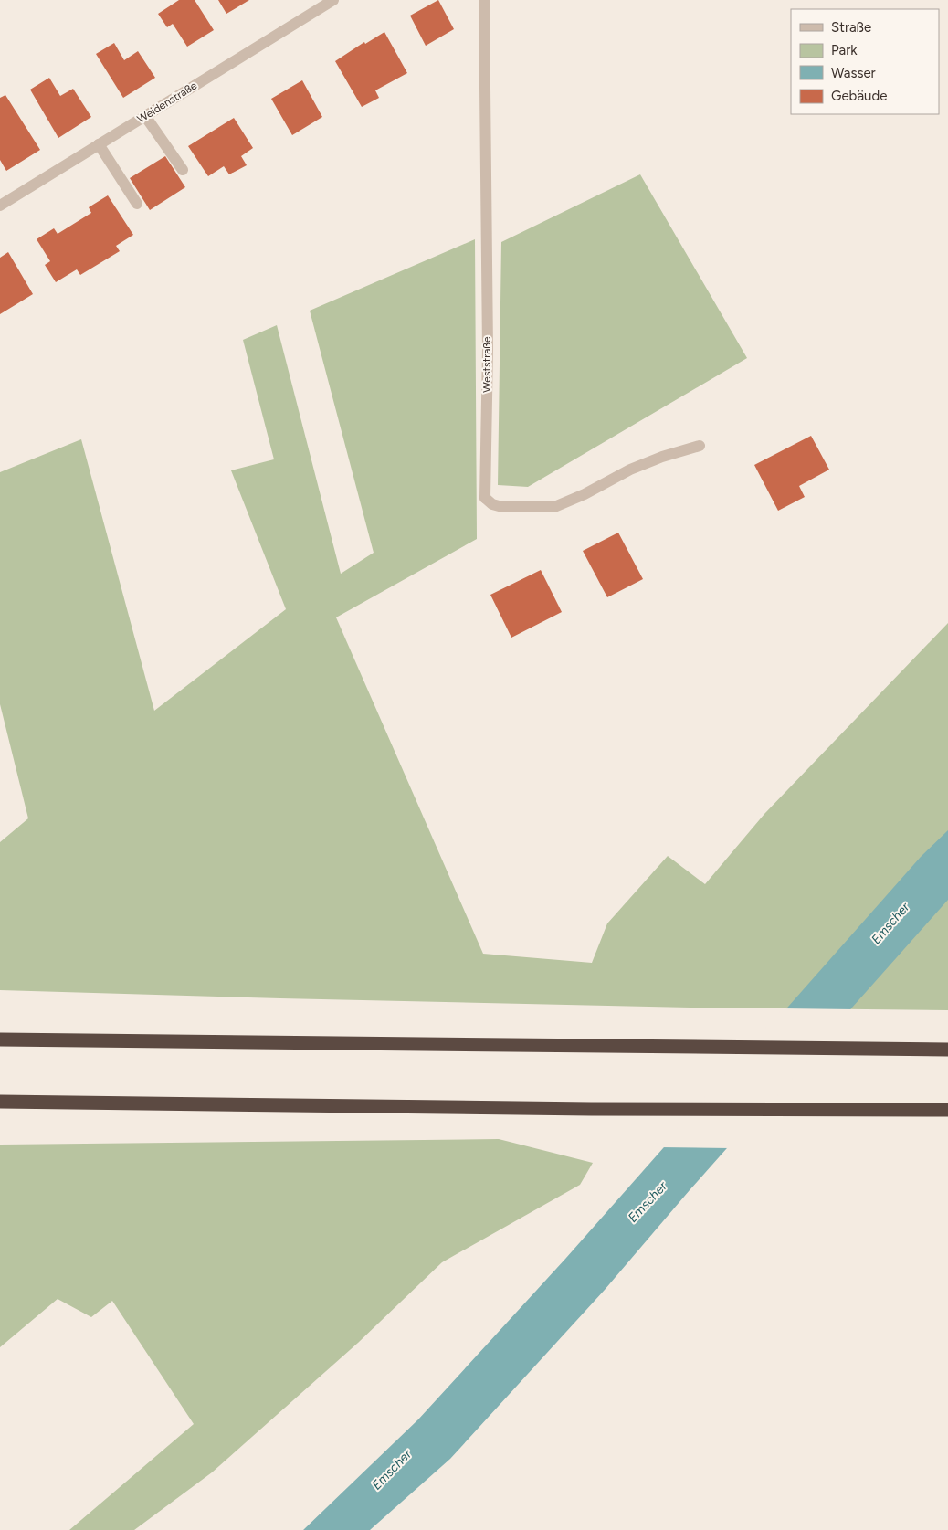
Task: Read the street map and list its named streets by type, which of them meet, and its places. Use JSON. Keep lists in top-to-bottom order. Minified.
{"streets":{"street":["Weidenstraße","Weststraße"]},"water":["Emscher"],"legend":["Straße","Park","Wasser","Gebäude"]}
